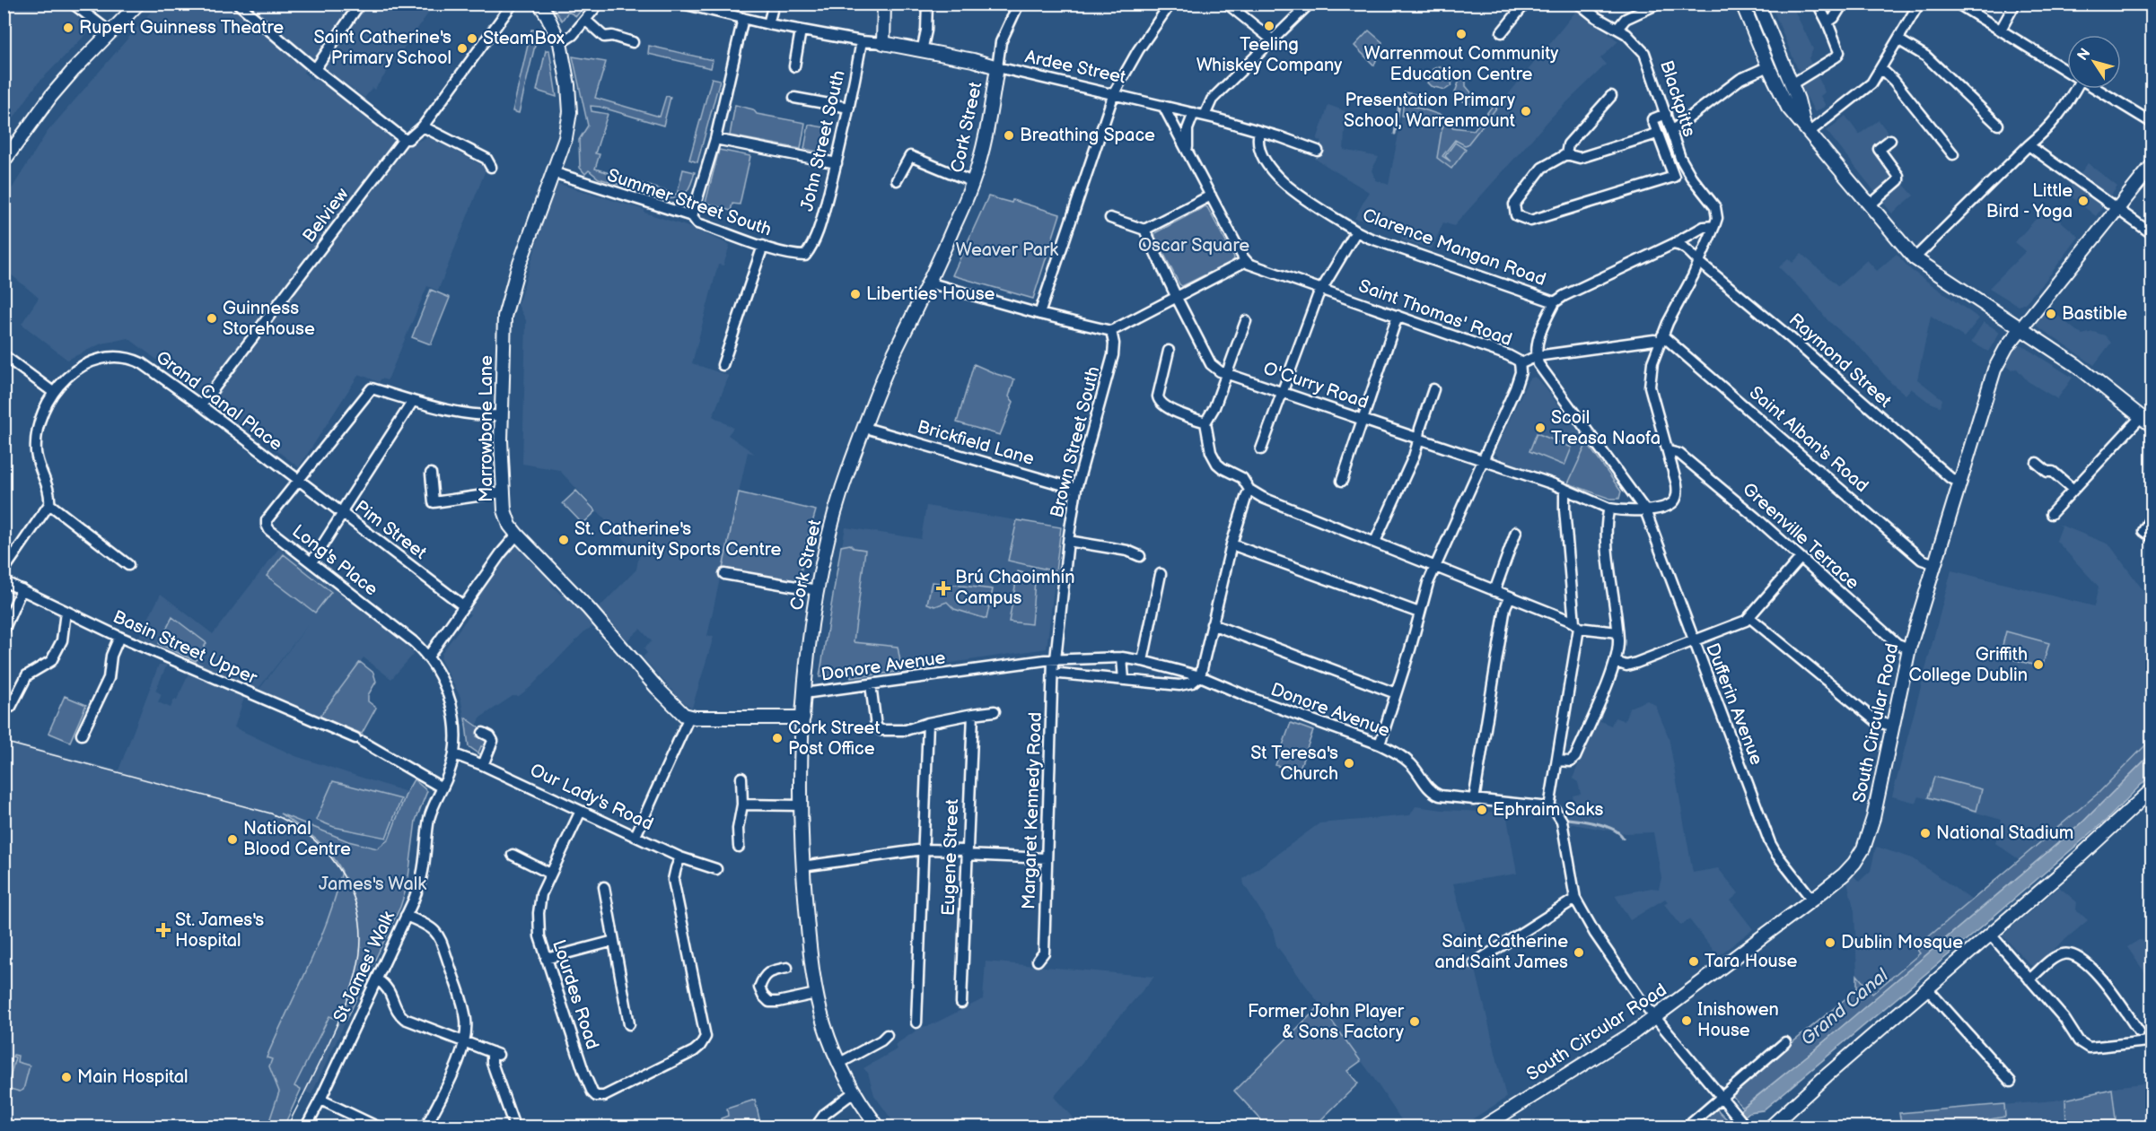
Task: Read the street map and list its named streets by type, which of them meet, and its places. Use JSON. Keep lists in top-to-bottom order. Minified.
{"streets":{"main road":["Ardee Street","Cork Street","Marrowbone Lane","South Circular Road"],"street":["Blackpitts","John Street South","Summer Street South","Belview","Clarence Mangan Road","Saint Thomas' Road","Raymond Street","O'Curry Road","Grand Canal Place","Saint Alban's Road","Brown Street South","Brickfield Lane","Pim Street","Greenville Terrace","Long's Place","Basin Street Upper","Donore Avenue","Dufferin Avenue","Our Lady's Road","Margaret Kennedy Road","Eugene Street","St James' Walk","Lourdes Road"]},"crossings":[["Ardee Street","Cork Street"],["Ardee Street","Clarence Mangan Road"],["Blackpitts","Clarence Mangan Road"],["Cork Street","Brickfield Lane"],["Cork Street","Donore Avenue"],["John Street South","Summer Street South"],["Summer Street South","Marrowbone Lane"],["Belview","Grand Canal Place"],["Saint Thomas' Road","O'Curry Road"],["Raymond Street","South Circular Road"],["O'Curry Road","Greenville Terrace"],["O'Curry Road","Dufferin Avenue"],["Grand Canal Place","Pim Street"],["Grand Canal Place","Long's Place"],["Saint Alban's Road","South Circular Road"],["Brown Street South","Brickfield Lane"],["Brown Street South","Donore Avenue"],["Brown Street South","Margaret Kennedy Road"],["Pim Street","Long's Place"],["Greenville Terrace","South Circular Road"],["Long's Place","Our Lady's Road"],["Long's Place","St James' Walk"],["Basin Street Upper","St James' Walk"],["Donore Avenue","Margaret Kennedy Road"],["Dufferin Avenue","South Circular Road"],["Our Lady's Road","St James' Walk"],["Our Lady's Road","Lourdes Road"]],"water":["Grand Canal"],"parks":["Oscar Square","Weaver Park","James's Walk"],"places":{"other":["Teeling Whiskey Company","Rupert Guinness Theatre","Warrenmout Community Education Centre","SteamBox","Saint Catherine's Primary School","Presentation Primary School, Warrenmount","Breathing Space","Little Bird - Yoga","Liberties House","Bastible","Guinness Storehouse","Scoil Treasa Naofa","St. Catherine's Community Sports Centre","Griffith College Dublin","Cork Street Post Office","St Teresa's Church","Ephraim Saks","National Stadium","National Blood Centre","Dublin Mosque","Saint Catherine and Saint James","Tara House","Inishowen House","Former John Player & Sons Factory","Main Hospital"],"health":["Brú Chaoimhín Campus","St. James's Hospital"]},"north":"top left"}
